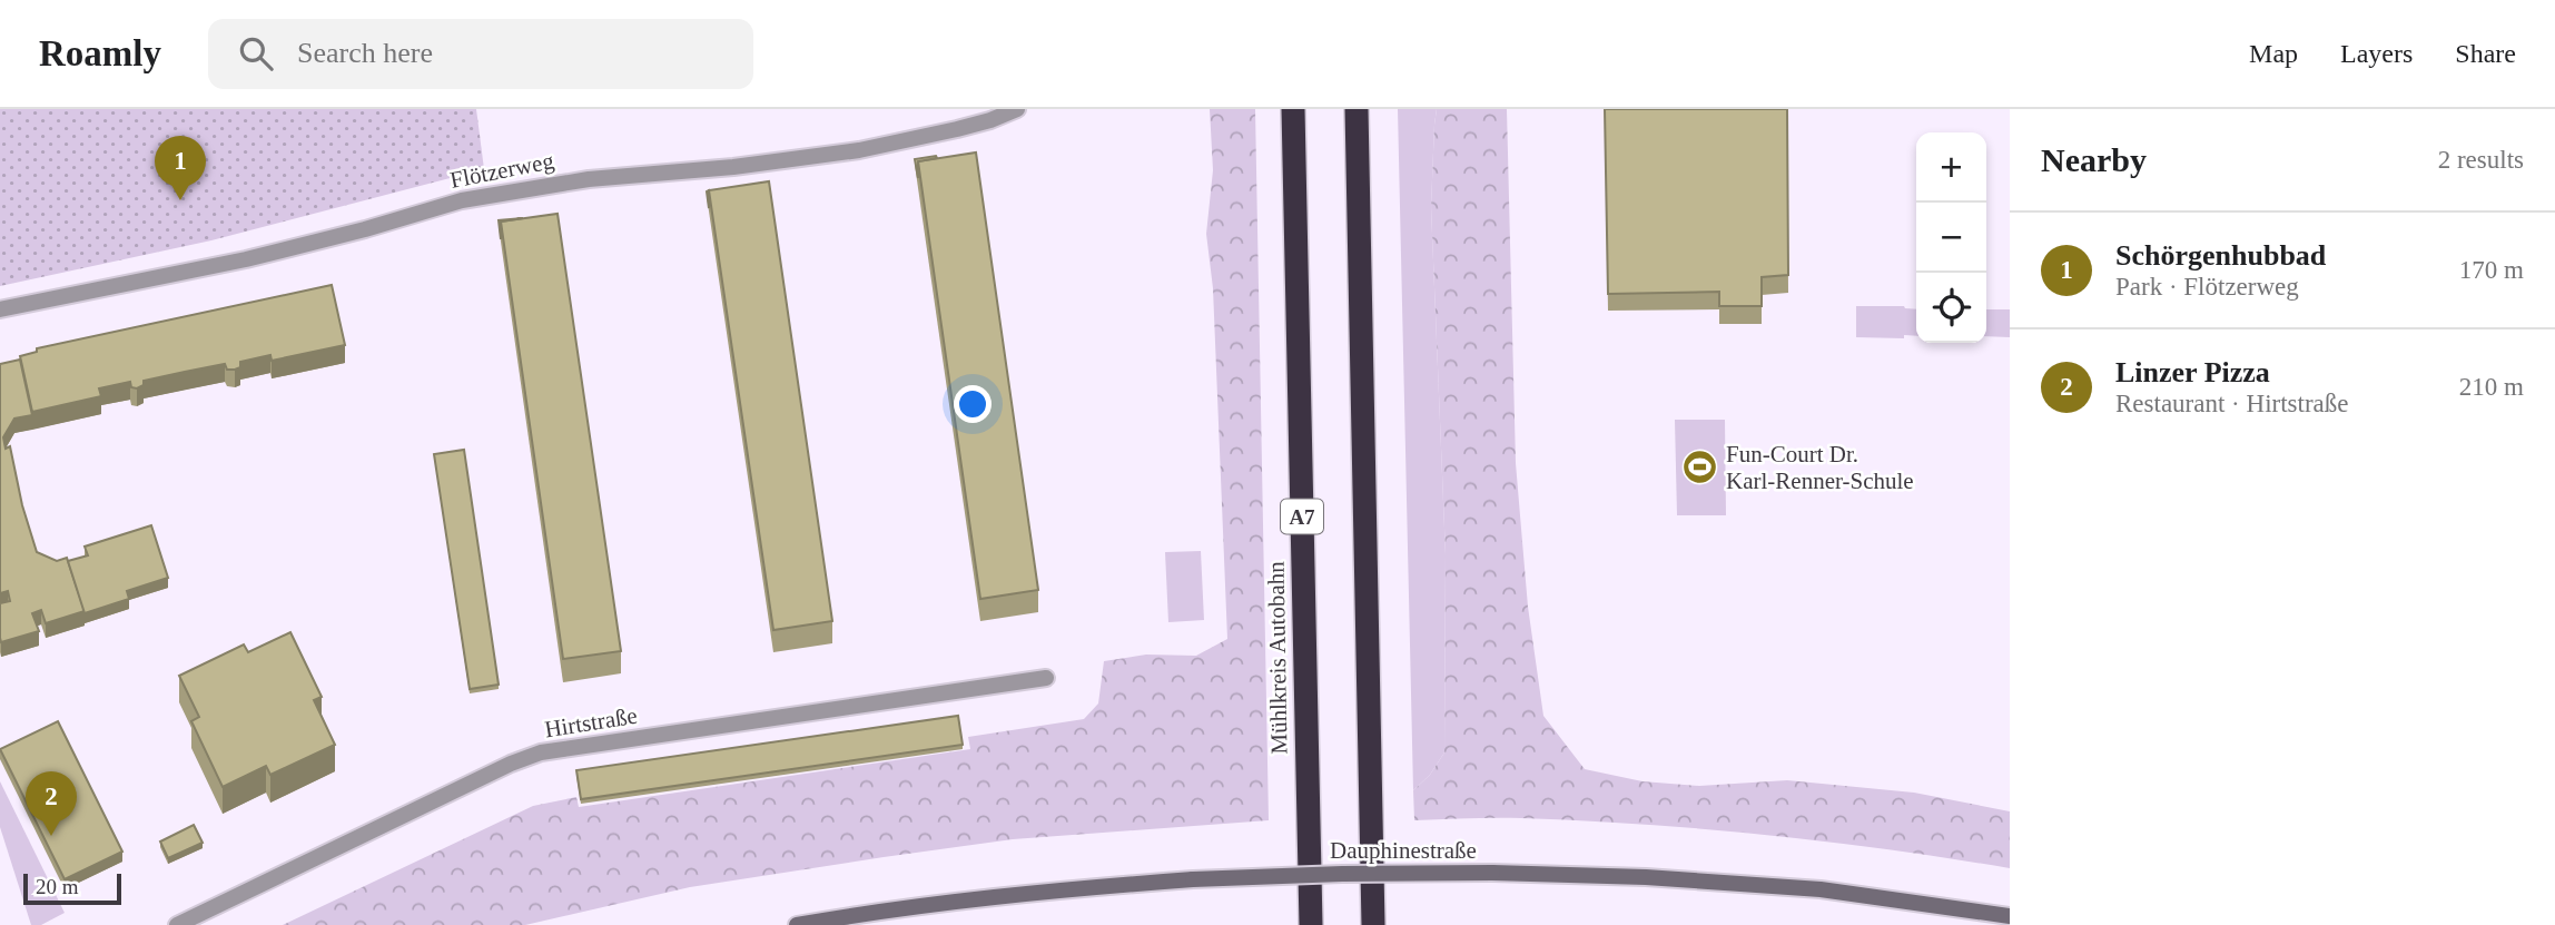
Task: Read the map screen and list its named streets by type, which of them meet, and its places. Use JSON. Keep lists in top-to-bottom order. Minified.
{"streets":{"highway":["A7","Mühlkreis Autobahn"],"main road":["Dauphinestraße"],"street":["Flötzerweg","Hirtstraße"]},"places":{"sports":["Fun-Court Dr. Karl-Renner-Schule"]},"scale_bar":"20 m","page":{"header":"Roamly","search":"Search here","nav":["Map","Layers","Share"],"heading":["Nearby","2 results"],"map_buttons":["+","−"],"pins":["1","2"],"list":[{"mark":"1","name":"Schörgenhubbad","note":"Park · Flötzerweg","value":"170 m"},{"mark":"2","name":"Linzer Pizza","note":"Restaurant · Hirtstraße","value":"210 m"}],"scale":"20 m"}}
